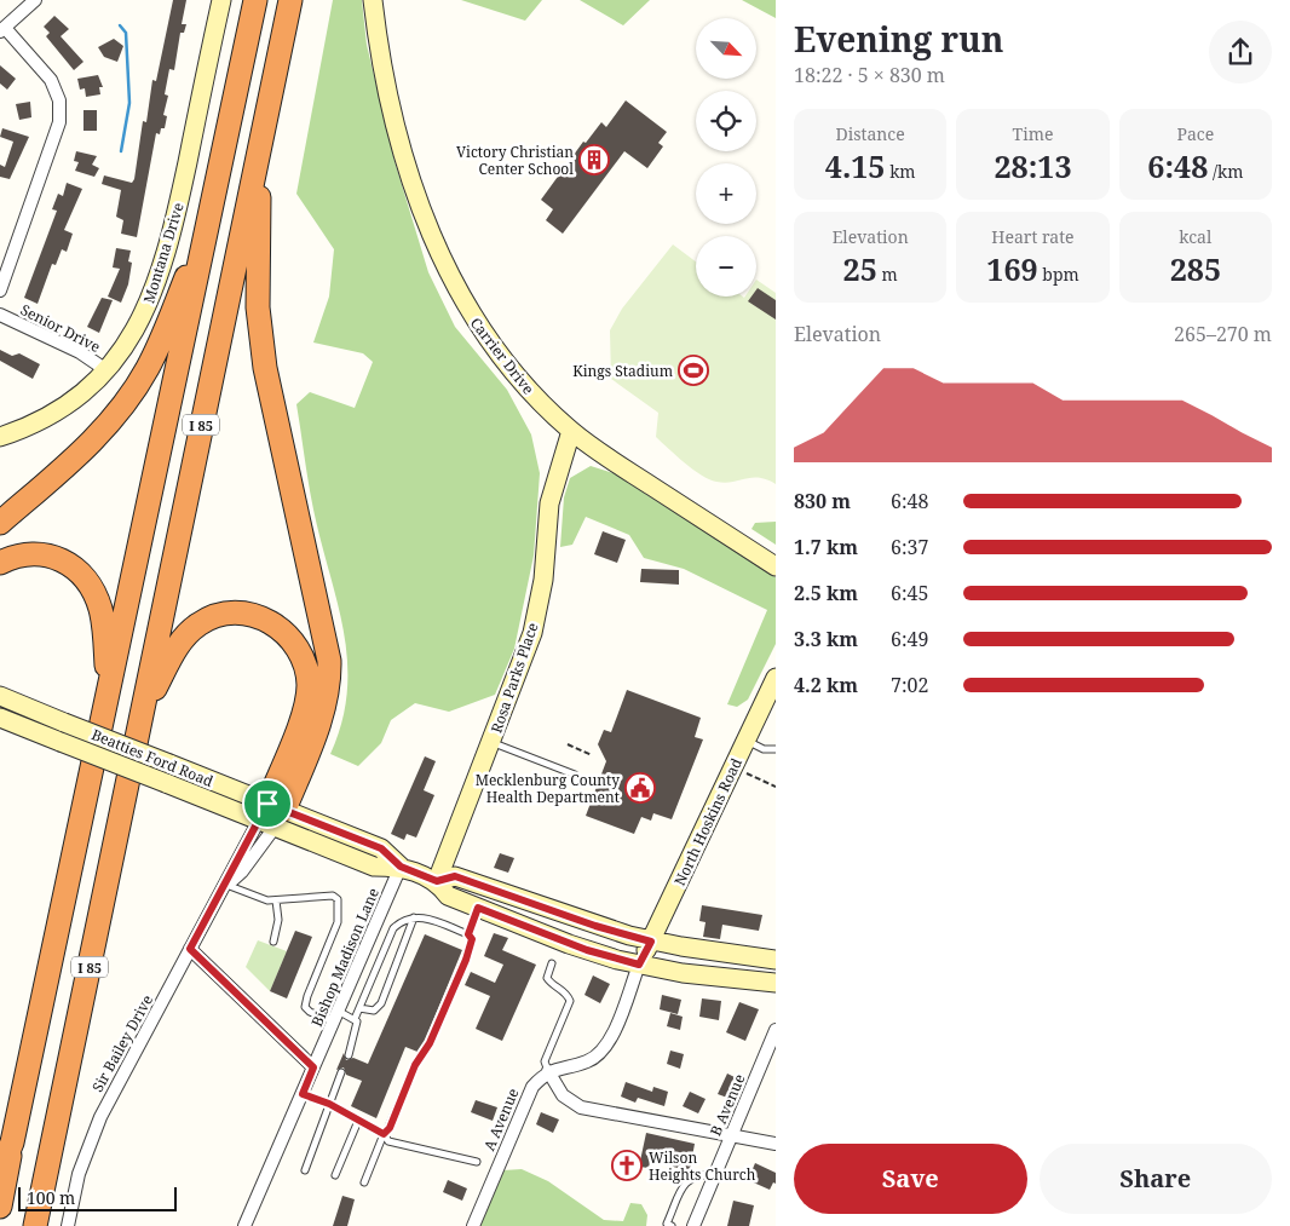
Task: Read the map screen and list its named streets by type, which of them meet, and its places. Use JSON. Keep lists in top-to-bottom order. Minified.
{"streets":{"highway":["I 85"],"street":["Montana Drive","Senior Drive","Carrier Drive","Rosa Parks Place","Beatties Ford Road","North Hoskins Road","Bishop Madison Lane","Sir Bailey Drive","B Avenue","A Avenue"]},"crossings":[["Montana Drive","Senior Drive"],["Carrier Drive","Rosa Parks Place"],["Rosa Parks Place","Beatties Ford Road"],["Beatties Ford Road","North Hoskins Road"],["Beatties Ford Road","Bishop Madison Lane"],["Beatties Ford Road","Sir Bailey Drive"]],"places":{"building":["Victory Christian Center School"],"sports":["Kings Stadium"],"public building":["Mecklenburg County Health Department"],"church":["Wilson Heights Church"]},"scale_bar":"100 m","north":"bottom right","page":{"heading":["Evening run","18:22 · 5 × 830 m"],"map_buttons":["+","−"],"stats":[["Distance","4.15 km"],["Time","28:13"],["Pace","6:48 /km"],["Elevation","25 m"],["Heart rate","169 bpm"],["kcal","285"]],"chart":["Elevation","265–270 m"],"list":[{"name":"830 m","note":"6:48"},{"name":"1.7 km","note":"6:37"},{"name":"2.5 km","note":"6:45"},{"name":"3.3 km","note":"6:49"},{"name":"4.2 km","note":"7:02"}],"buttons":["Save","Share"],"scale":"100 m"}}
